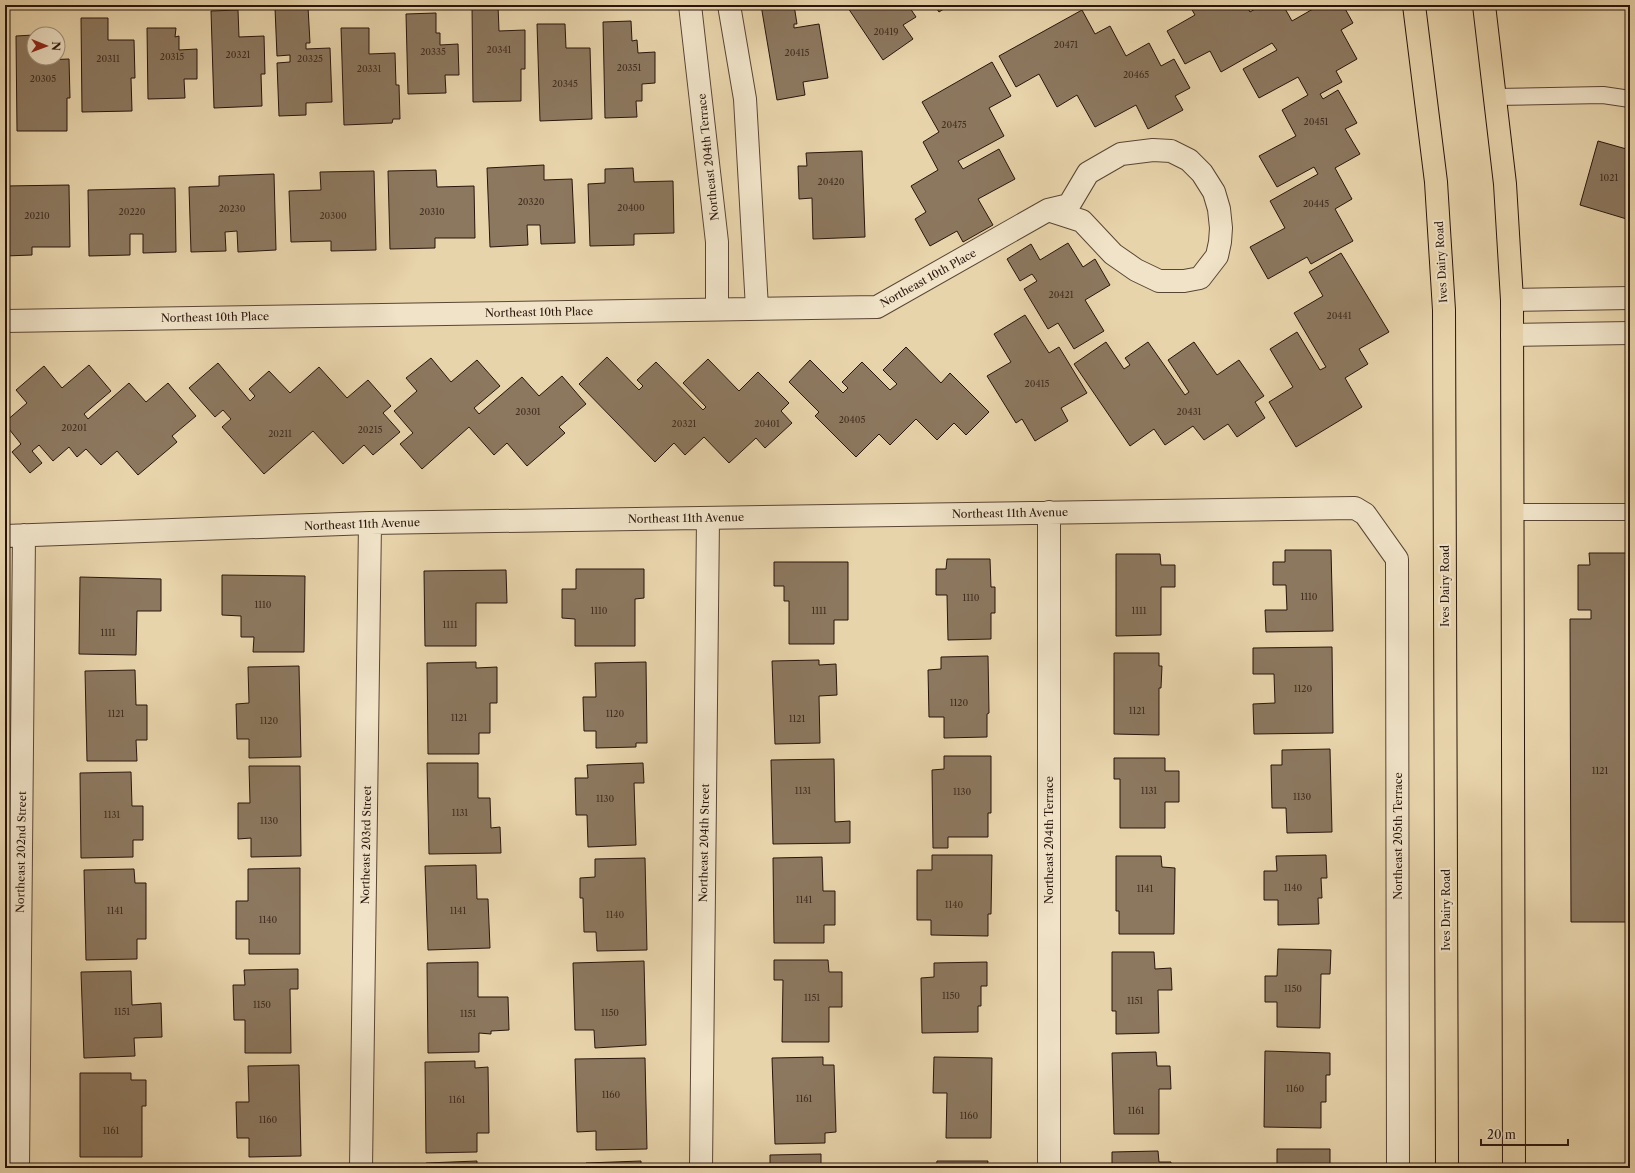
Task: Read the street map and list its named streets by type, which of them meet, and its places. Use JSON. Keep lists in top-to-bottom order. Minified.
{"streets":{"main road":["Ives Dairy Road"],"street":["Northeast 204th Terrace","Northeast 10th Place","Northeast 11th Avenue","Northeast 205th Terrace","Northeast 204th Street","Northeast 203rd Street","Northeast 202nd Street"]},"crossings":[["Northeast 204th Terrace","Northeast 10th Place"],["Northeast 204th Terrace","Northeast 11th Avenue"],["Northeast 11th Avenue","Northeast 205th Terrace"],["Northeast 11th Avenue","Northeast 204th Street"],["Northeast 11th Avenue","Northeast 203rd Street"],["Northeast 11th Avenue","Northeast 202nd Street"]],"house_numbers":["20419","20471","20341","20335","20415","20321","20315","20311","20325","20351","20331","20465","20305","20345","20451","20475","1021","20420","20320","20445","20400","20230","20220","20310","20210","20300","20421","20441","20415","20301","20431","20405","20321","20401","20201","20215","20211","1110","1110","1110","1110","1111","1111","1111","1111","1120","1120","1121","1121","1120","1121","1121","1120","1121","1131","1131","1130","1130","1130","1131","1131","1130","1140","1141","1141","1140","1141","1141","1140","1140","1150","1150","1151","1151","1150","1151","1150","1151","1160","1160","1161","1161","1161","1160","1160","1161"],"scale_bar":"20 m","north":"right"}
